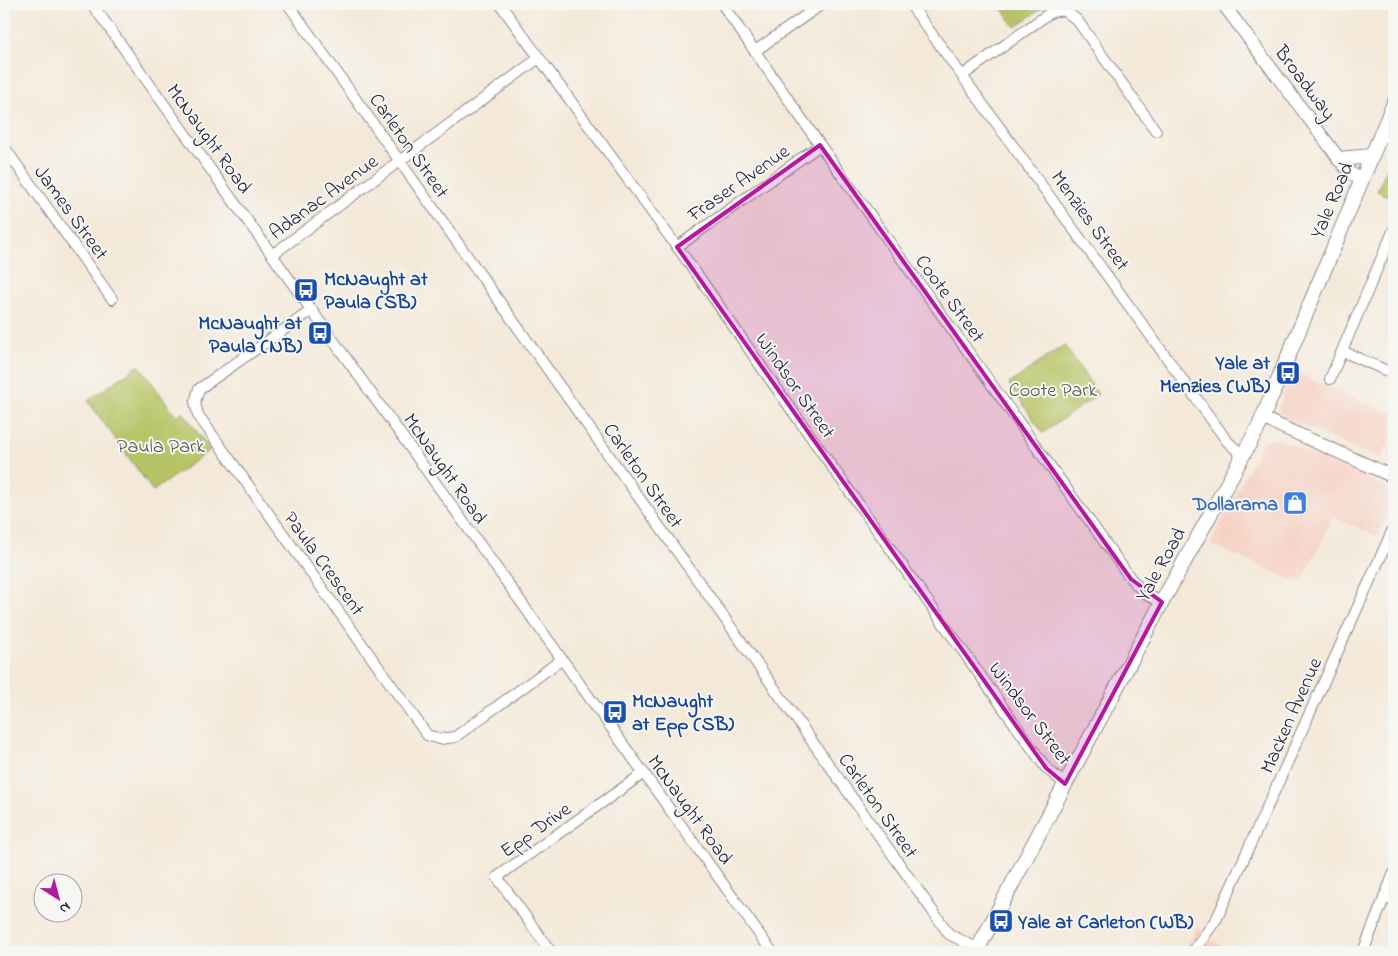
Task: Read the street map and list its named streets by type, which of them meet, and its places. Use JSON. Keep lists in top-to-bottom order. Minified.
{"streets":{"main road":["Yale Road"],"street":["Broadway","McNaught Road","Carleton Street","Fraser Avenue","Adanac Avenue","James Street","Menzies Street","Coote Street","Windsor Street","Paula Crescent","Macken Avenue","Epp Drive"]},"crossings":[["Broadway","Yale Road"],["McNaught Road","Adanac Avenue"],["McNaught Road","Paula Crescent"],["McNaught Road","Epp Drive"],["Carleton Street","Adanac Avenue"],["Carleton Street","Yale Road"],["Fraser Avenue","Coote Street"],["Fraser Avenue","Windsor Street"],["Adanac Avenue","Windsor Street"],["Yale Road","Menzies Street"],["Yale Road","Coote Street"],["Yale Road","Windsor Street"]],"parks":["Coote Park","Paula Park"],"places":{"bus stop":["McNaught at Paula (SB)","McNaught at Paula (NB)","Yale at Menzies (WB)","McNaught at Epp (SB)","Yale at Carleton (WB)"],"shop":["Dollarama"]},"north":"bottom right"}
